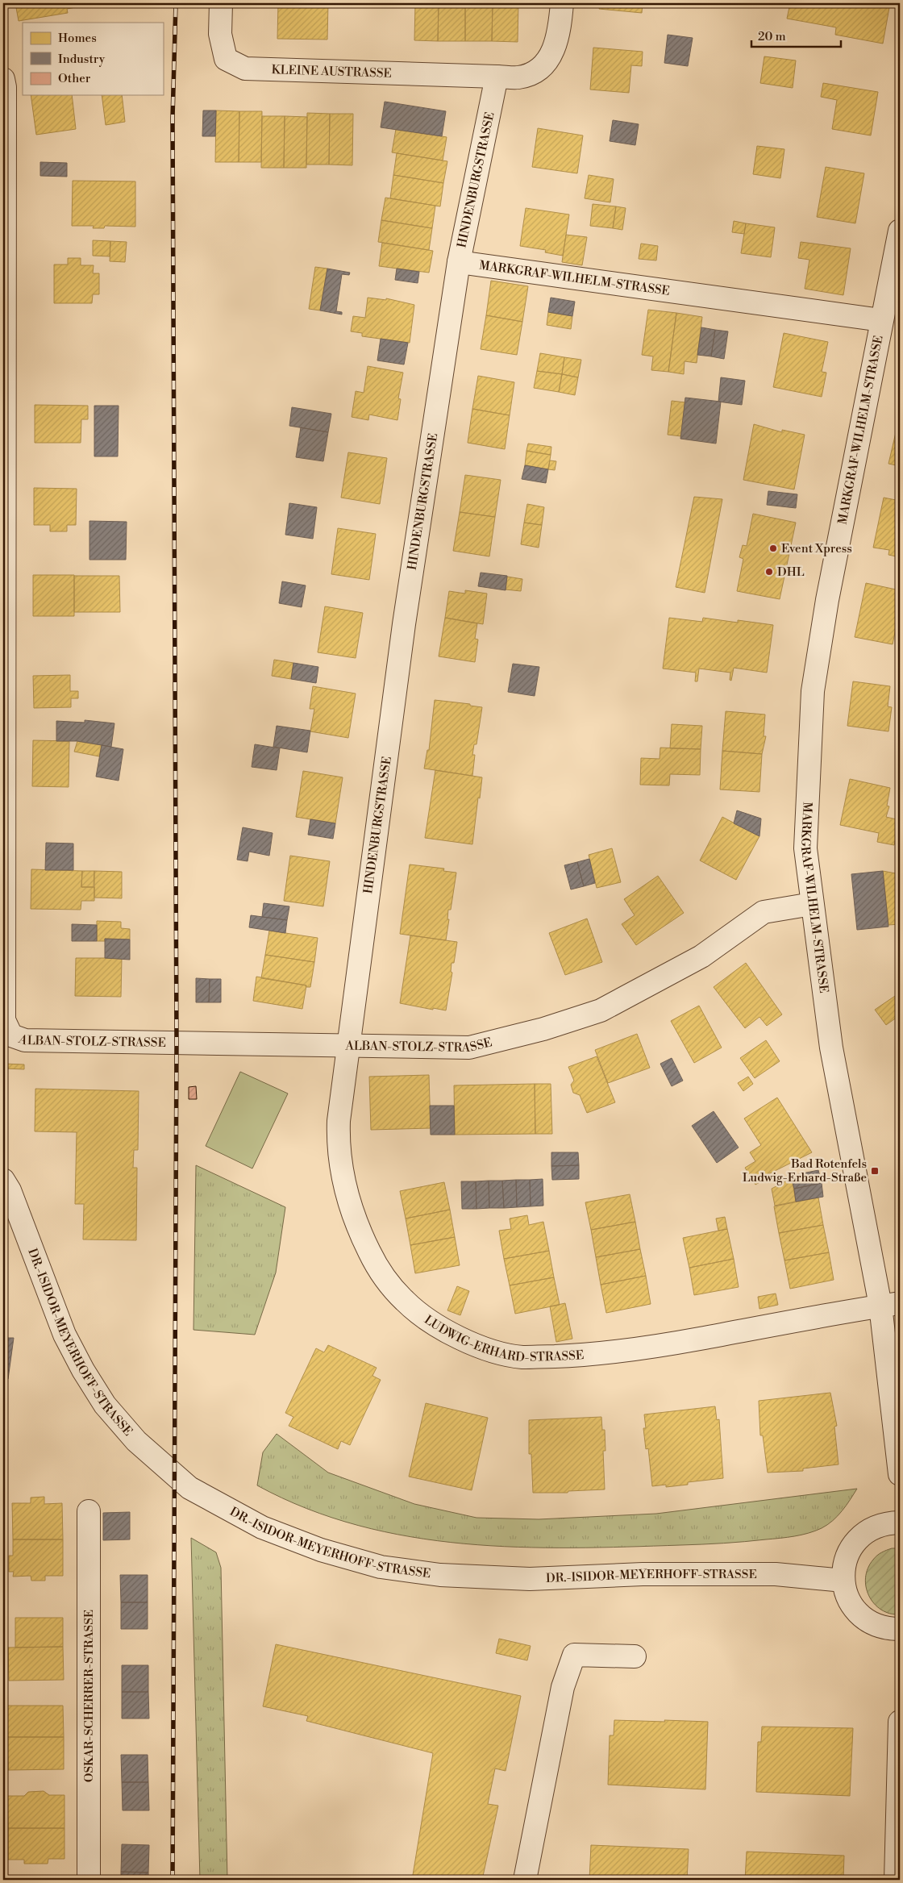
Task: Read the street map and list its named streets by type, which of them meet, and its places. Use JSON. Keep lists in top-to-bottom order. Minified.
{"streets":{"street":["KLEINE AUSTRASSE","HINDENBURGSTRASSE","MARKGRAF-WILHELM-STRASSE","ALBAN-STOLZ-STRASSE","LUDWIG-ERHARD-STRASSE","DR.-ISIDOR-MEYERHOFF-STRASSE","OSKAR-SCHERRER-STRASSE"]},"crossings":[["KLEINE AUSTRASSE","HINDENBURGSTRASSE"],["HINDENBURGSTRASSE","MARKGRAF-WILHELM-STRASSE"],["HINDENBURGSTRASSE","ALBAN-STOLZ-STRASSE"],["HINDENBURGSTRASSE","LUDWIG-ERHARD-STRASSE"],["MARKGRAF-WILHELM-STRASSE","ALBAN-STOLZ-STRASSE"],["MARKGRAF-WILHELM-STRASSE","LUDWIG-ERHARD-STRASSE"],["ALBAN-STOLZ-STRASSE","LUDWIG-ERHARD-STRASSE"]],"places":{"other":["Event Xpress","DHL"],"transit":["Bad Rotenfels Ludwig-Erhard-Straße"]},"legend":["Homes","Industry","Other"],"scale_bar":"20 m"}
